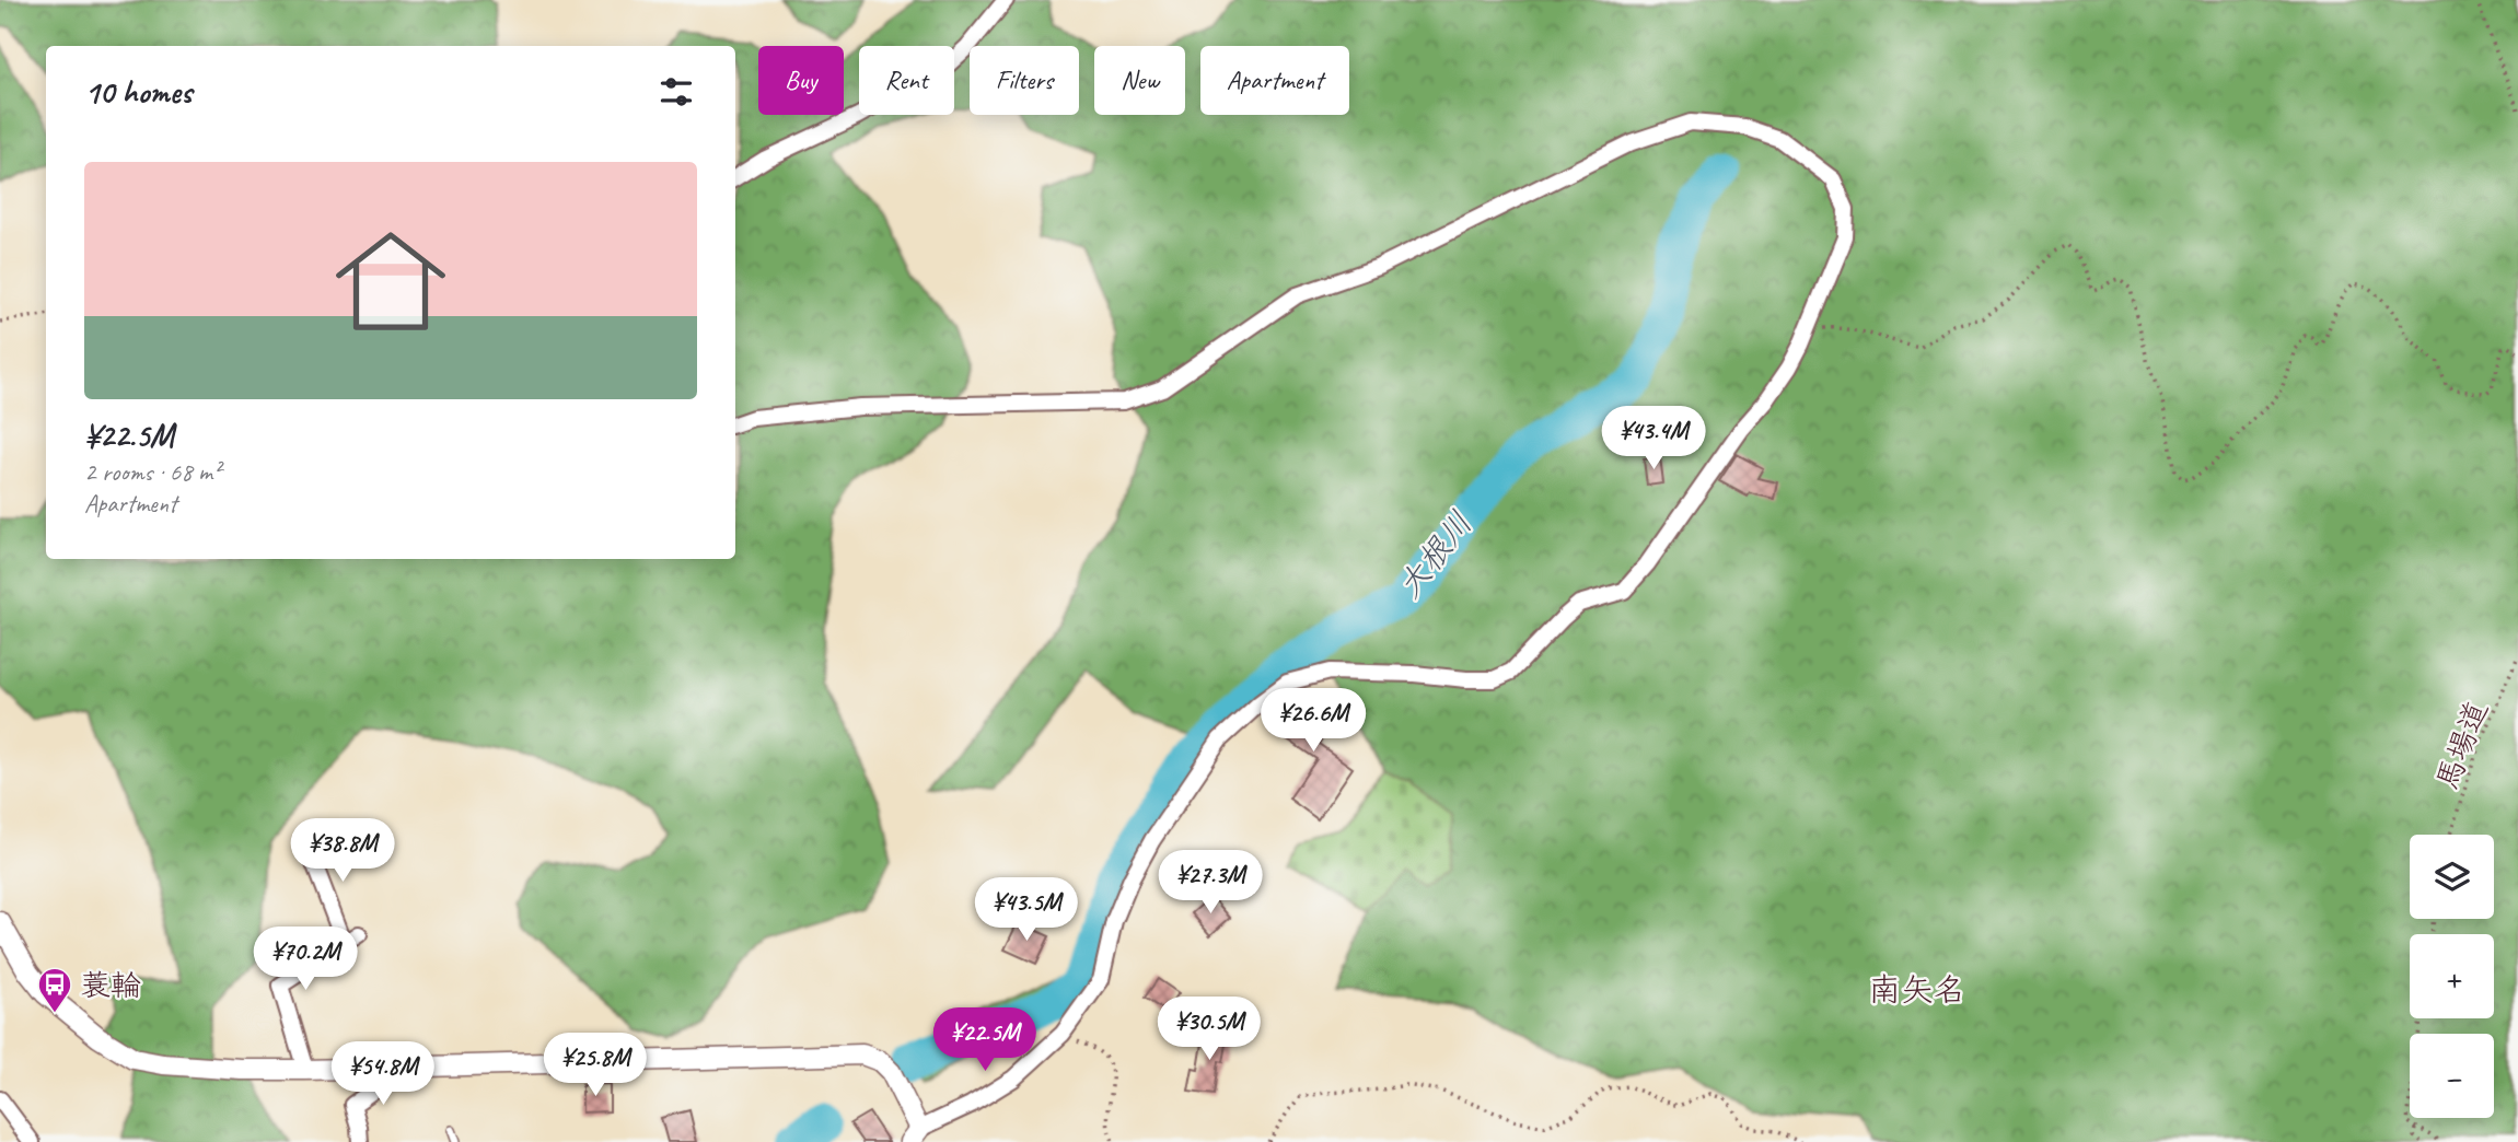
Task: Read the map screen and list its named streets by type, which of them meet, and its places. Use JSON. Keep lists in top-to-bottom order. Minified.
{"streets":{"path":["馬場道"]},"districts":["南矢名"],"water":["大根川"],"places":{"bus stop":["蓑輪"]},"page":{"chip":["Buy","Rent","Filters","New","Apartment"],"heading":"10 homes","list":[{"name":"¥22.5M","note":"2 rooms · 68 m² · Apartment"}],"price":["¥43.4M","¥26.6M","¥38.8M","¥27.3M","¥43.5M","¥70.2M","¥30.5M","¥22.5M","¥25.8M","¥54.8M"],"map_buttons":["+","−"]}}
